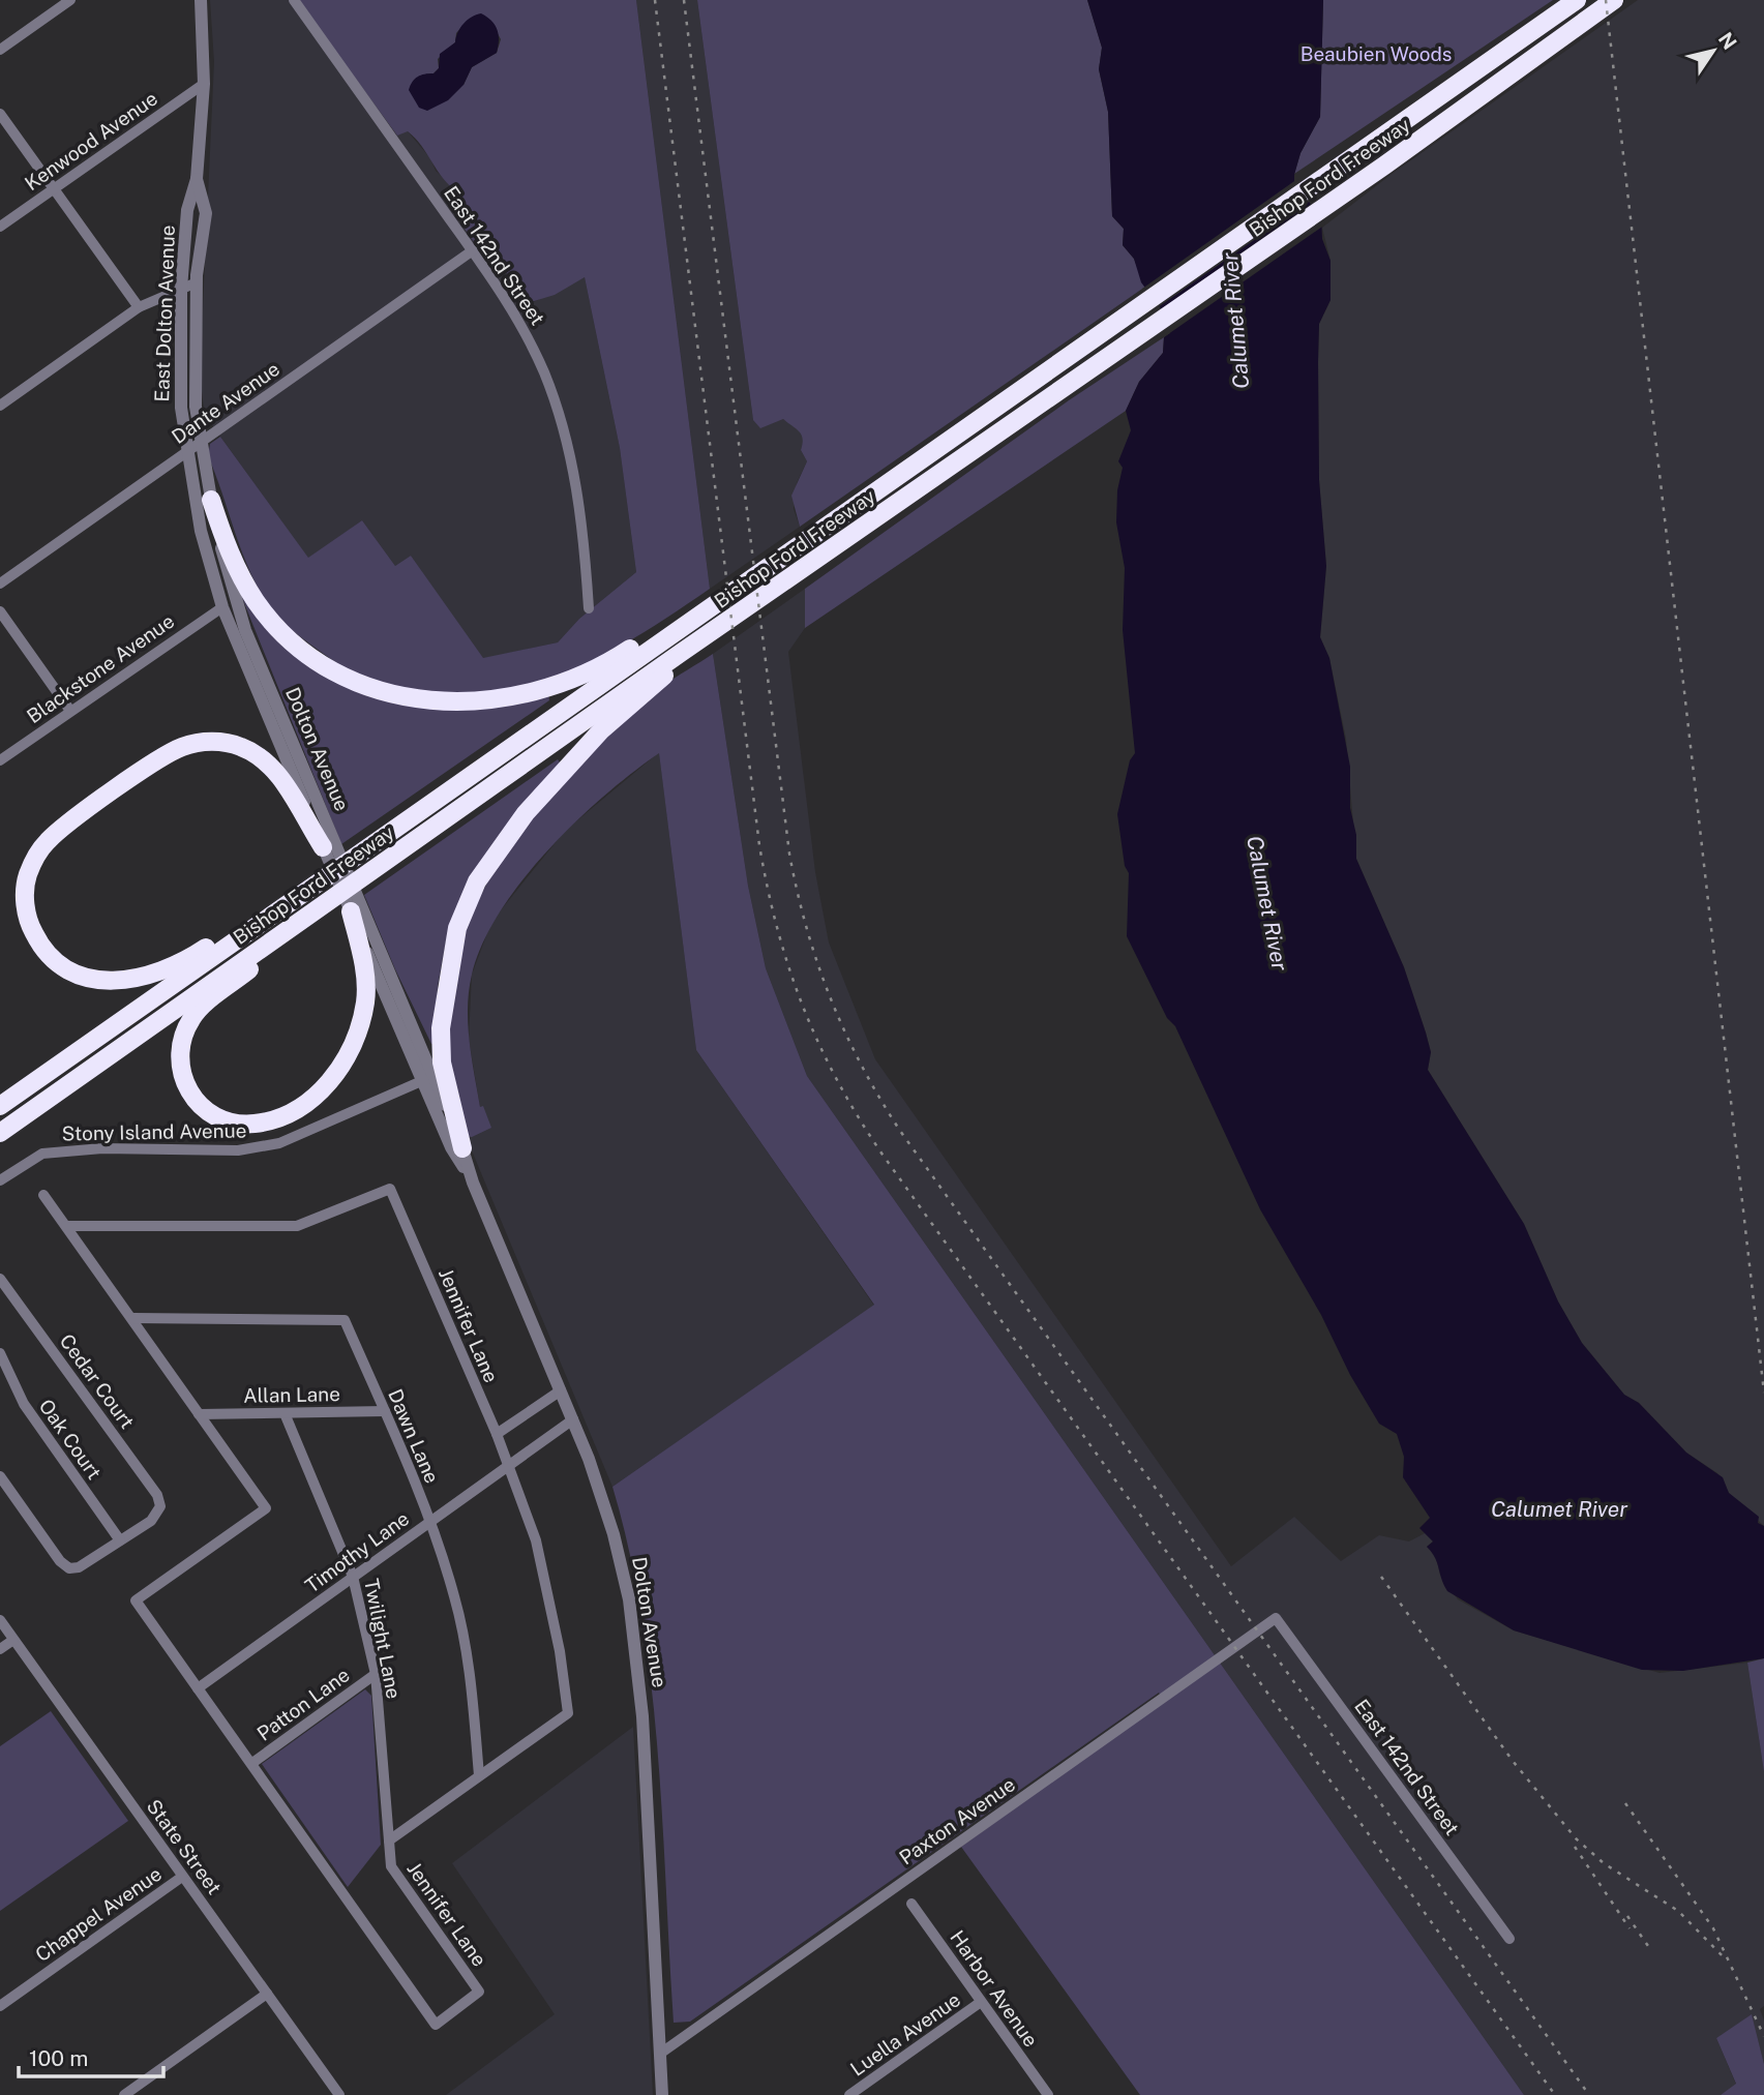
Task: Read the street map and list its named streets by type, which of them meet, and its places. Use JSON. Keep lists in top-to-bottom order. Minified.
{"streets":{"highway":["Bishop Ford Freeway"],"street":["Kenwood Avenue","East 142nd Street","East Dolton Avenue","Dante Avenue","Blackstone Avenue","Dolton Avenue","Stony Island Avenue","Jennifer Lane","Cedar Court","Allan Lane","Dawn Lane","Oak Court","Timothy Lane","Twilight Lane","Patton Lane","Paxton Avenue","State Street","Chappel Avenue","Harbor Avenue","Luella Avenue"]},"crossings":[["Kenwood Avenue","East Dolton Avenue"],["East 142nd Street","Dante Avenue"],["East 142nd Street","Paxton Avenue"],["East Dolton Avenue","Dante Avenue"],["East Dolton Avenue","Dolton Avenue"],["Dante Avenue","Dolton Avenue"],["Blackstone Avenue","Dolton Avenue"],["Dolton Avenue","Stony Island Avenue"],["Dolton Avenue","Timothy Lane"],["Dolton Avenue","Paxton Avenue"],["Jennifer Lane","Allan Lane"],["Jennifer Lane","Dawn Lane"],["Jennifer Lane","Timothy Lane"],["Jennifer Lane","Twilight Lane"],["Jennifer Lane","Patton Lane"],["Cedar Court","Oak Court"],["Allan Lane","Dawn Lane"],["Allan Lane","Twilight Lane"],["Dawn Lane","Timothy Lane"],["Timothy Lane","Twilight Lane"],["Twilight Lane","Patton Lane"],["State Street","Chappel Avenue"],["Harbor Avenue","Luella Avenue"]],"water":["Calumet River"],"parks":["Beaubien Woods"],"scale_bar":"100 m","north":"top right"}
